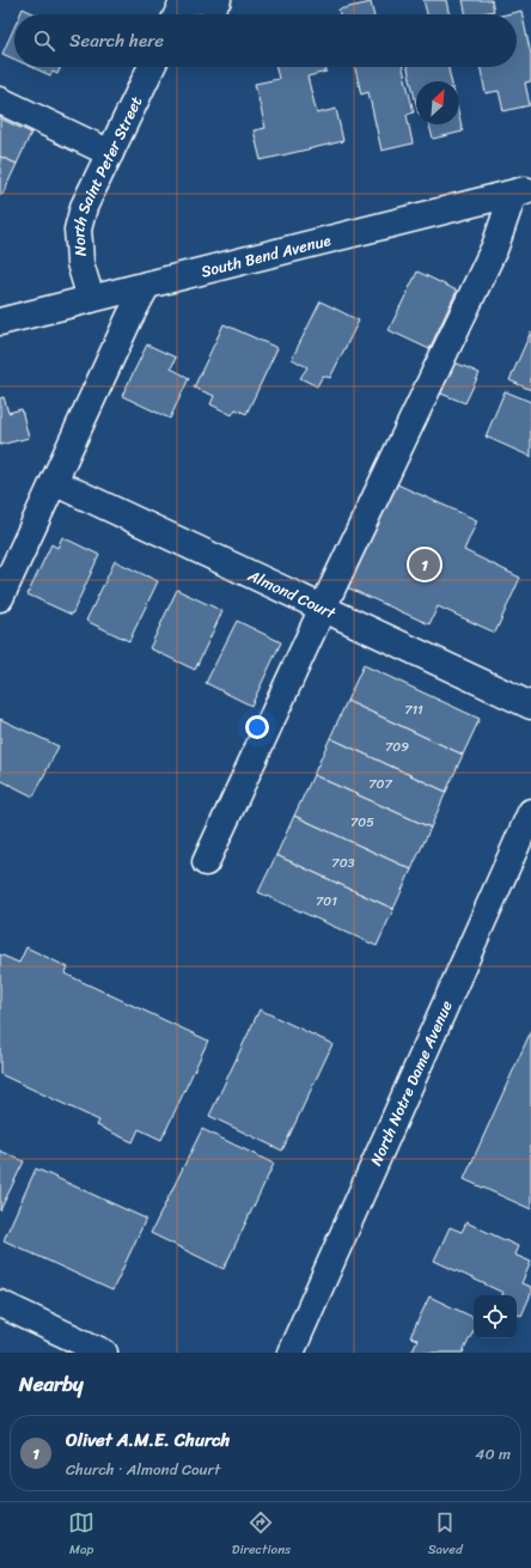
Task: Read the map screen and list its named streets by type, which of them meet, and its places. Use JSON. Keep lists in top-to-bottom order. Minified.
{"streets":{"street":["North Saint Peter Street","South Bend Avenue","Almond Court","North Notre Dame Avenue"]},"crossings":[["North Saint Peter Street","South Bend Avenue"]],"house_numbers":["711","709","707","705","703","701"],"north":"top right","page":{"search":"Search here","pins":"1","heading":"Nearby","list":[{"mark":"1","name":"Olivet A.M.E. Church","note":"Church · Almond Court","value":"40 m"}],"nav":["Map","Directions","Saved"]}}
